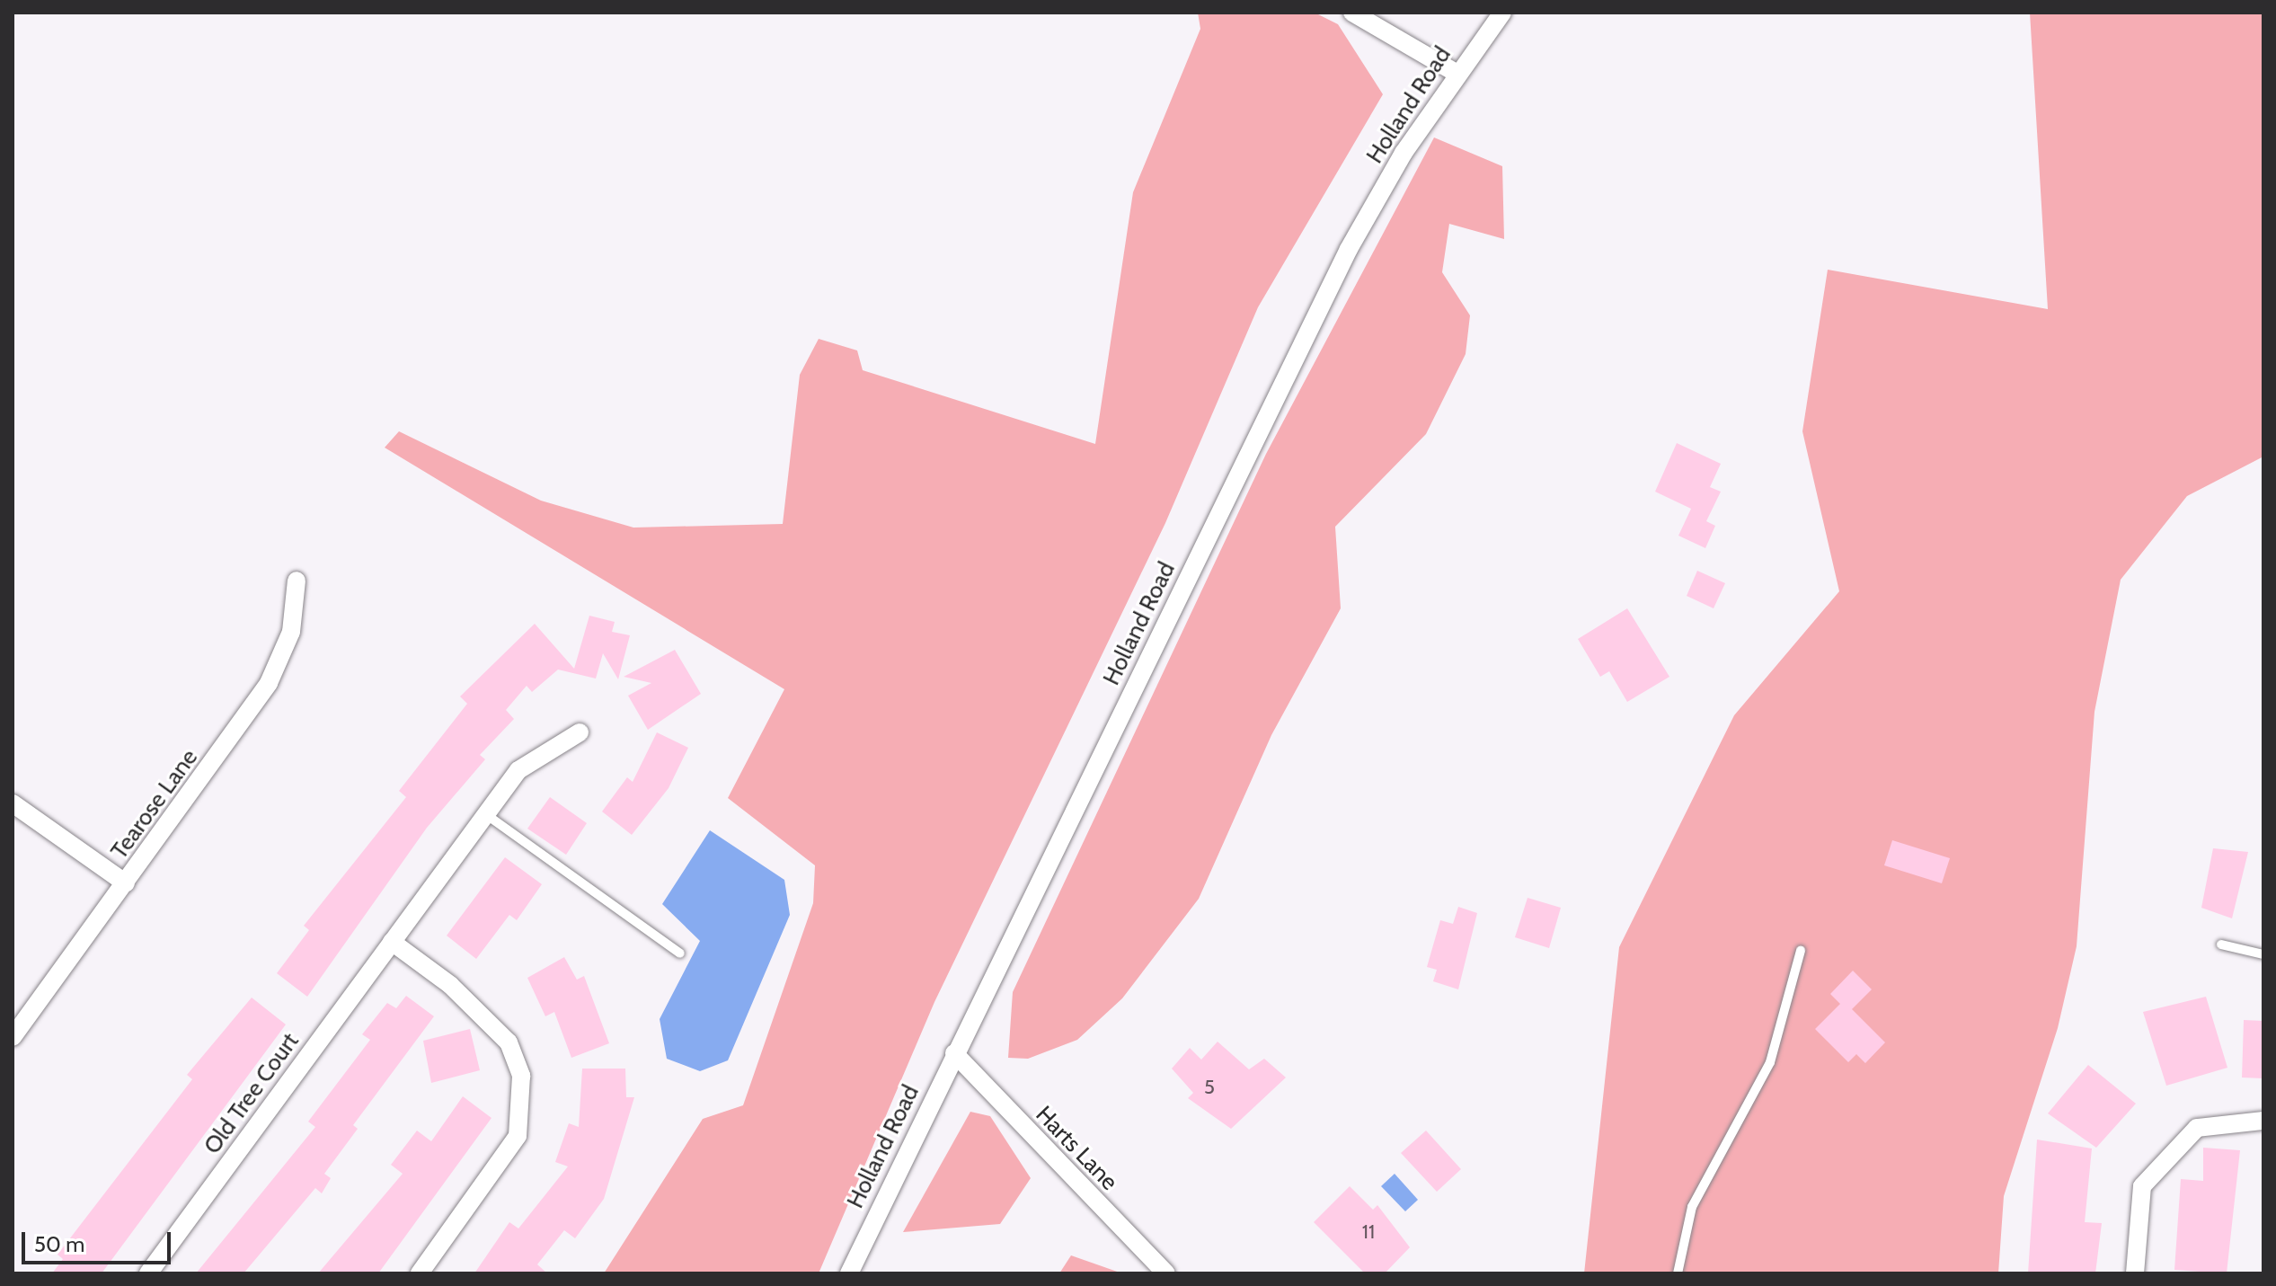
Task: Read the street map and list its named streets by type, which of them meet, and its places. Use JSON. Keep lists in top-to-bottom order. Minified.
{"streets":{"street":["Holland Road","Tearose Lane","Old Tree Court","Harts Lane"]},"crossings":[["Holland Road","Harts Lane"]],"house_numbers":["5","11"],"scale_bar":"50 m"}
